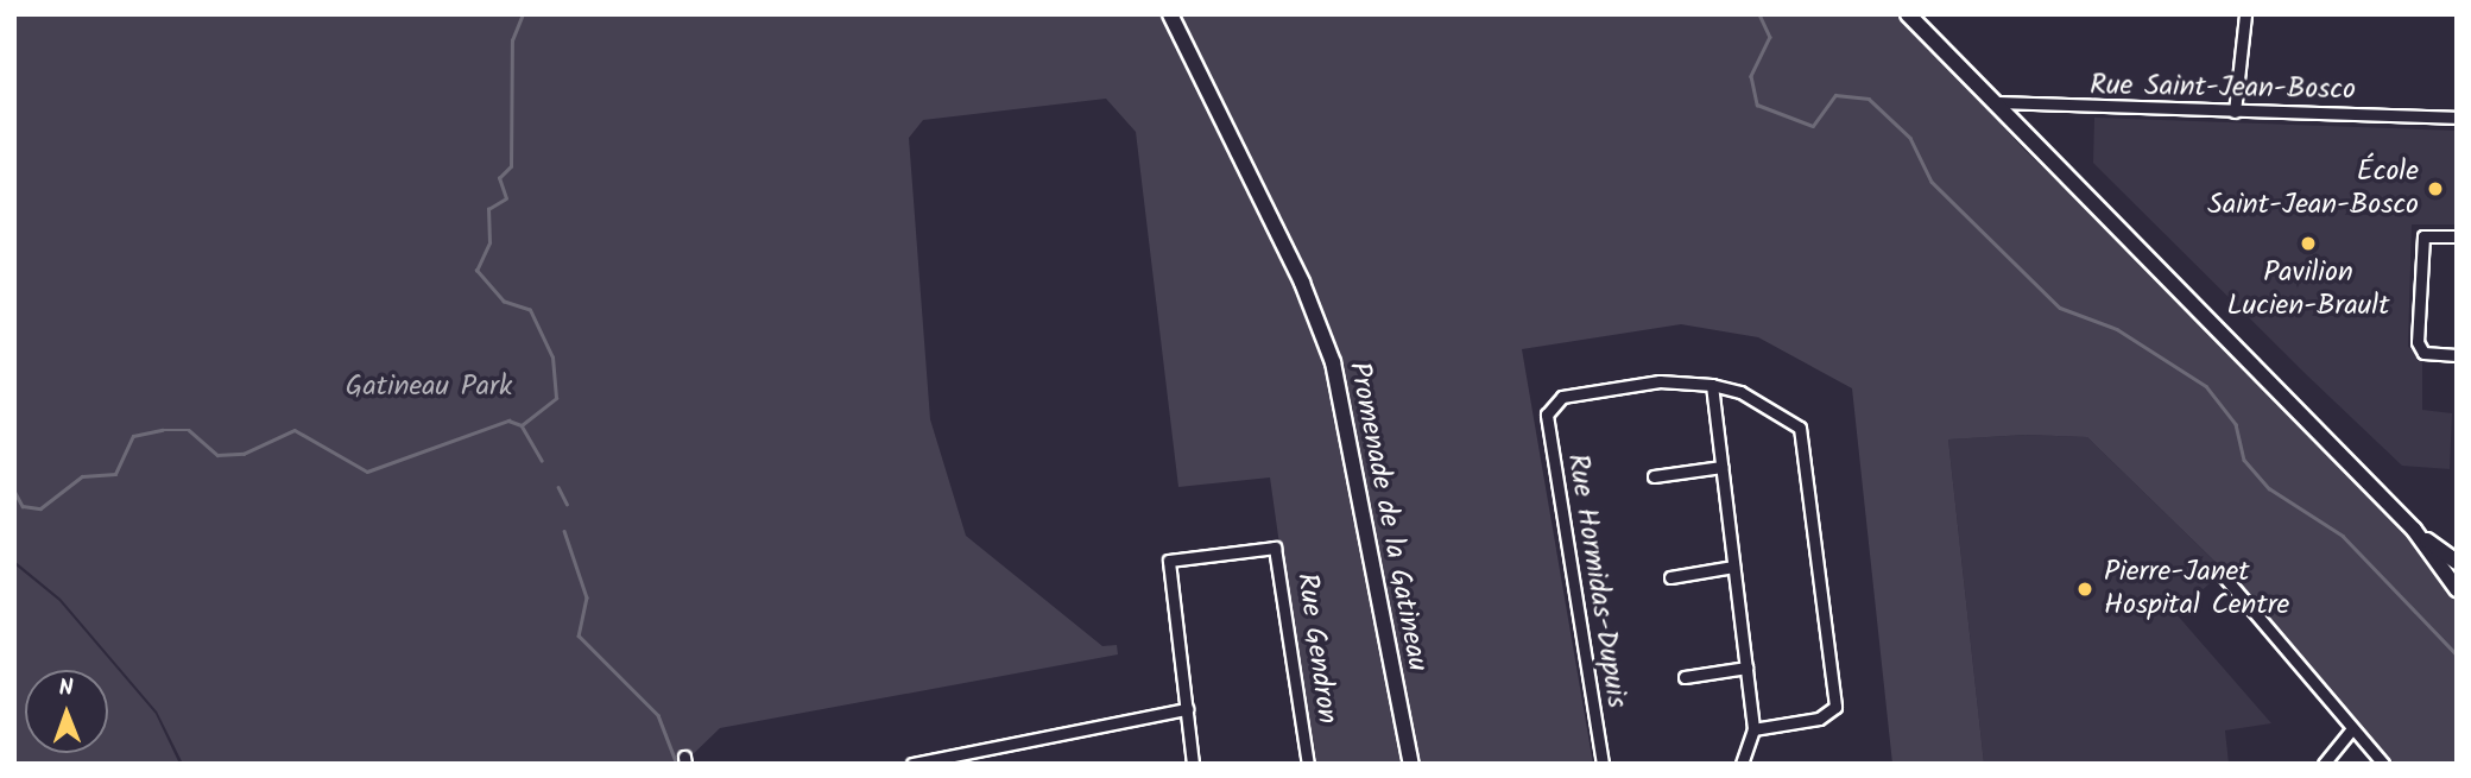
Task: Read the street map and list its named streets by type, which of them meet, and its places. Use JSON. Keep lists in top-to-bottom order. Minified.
{"streets":{"street":["Rue Saint-Jean-Bosco","Promenade de la Gatineau","Rue Hormidas-Dupuis","Rue Gendron"]},"parks":["Gatineau Park"],"places":["École Saint-Jean-Bosco","Pavilion Lucien-Brault","Pierre-Janet Hospital Centre"],"north":"top"}
